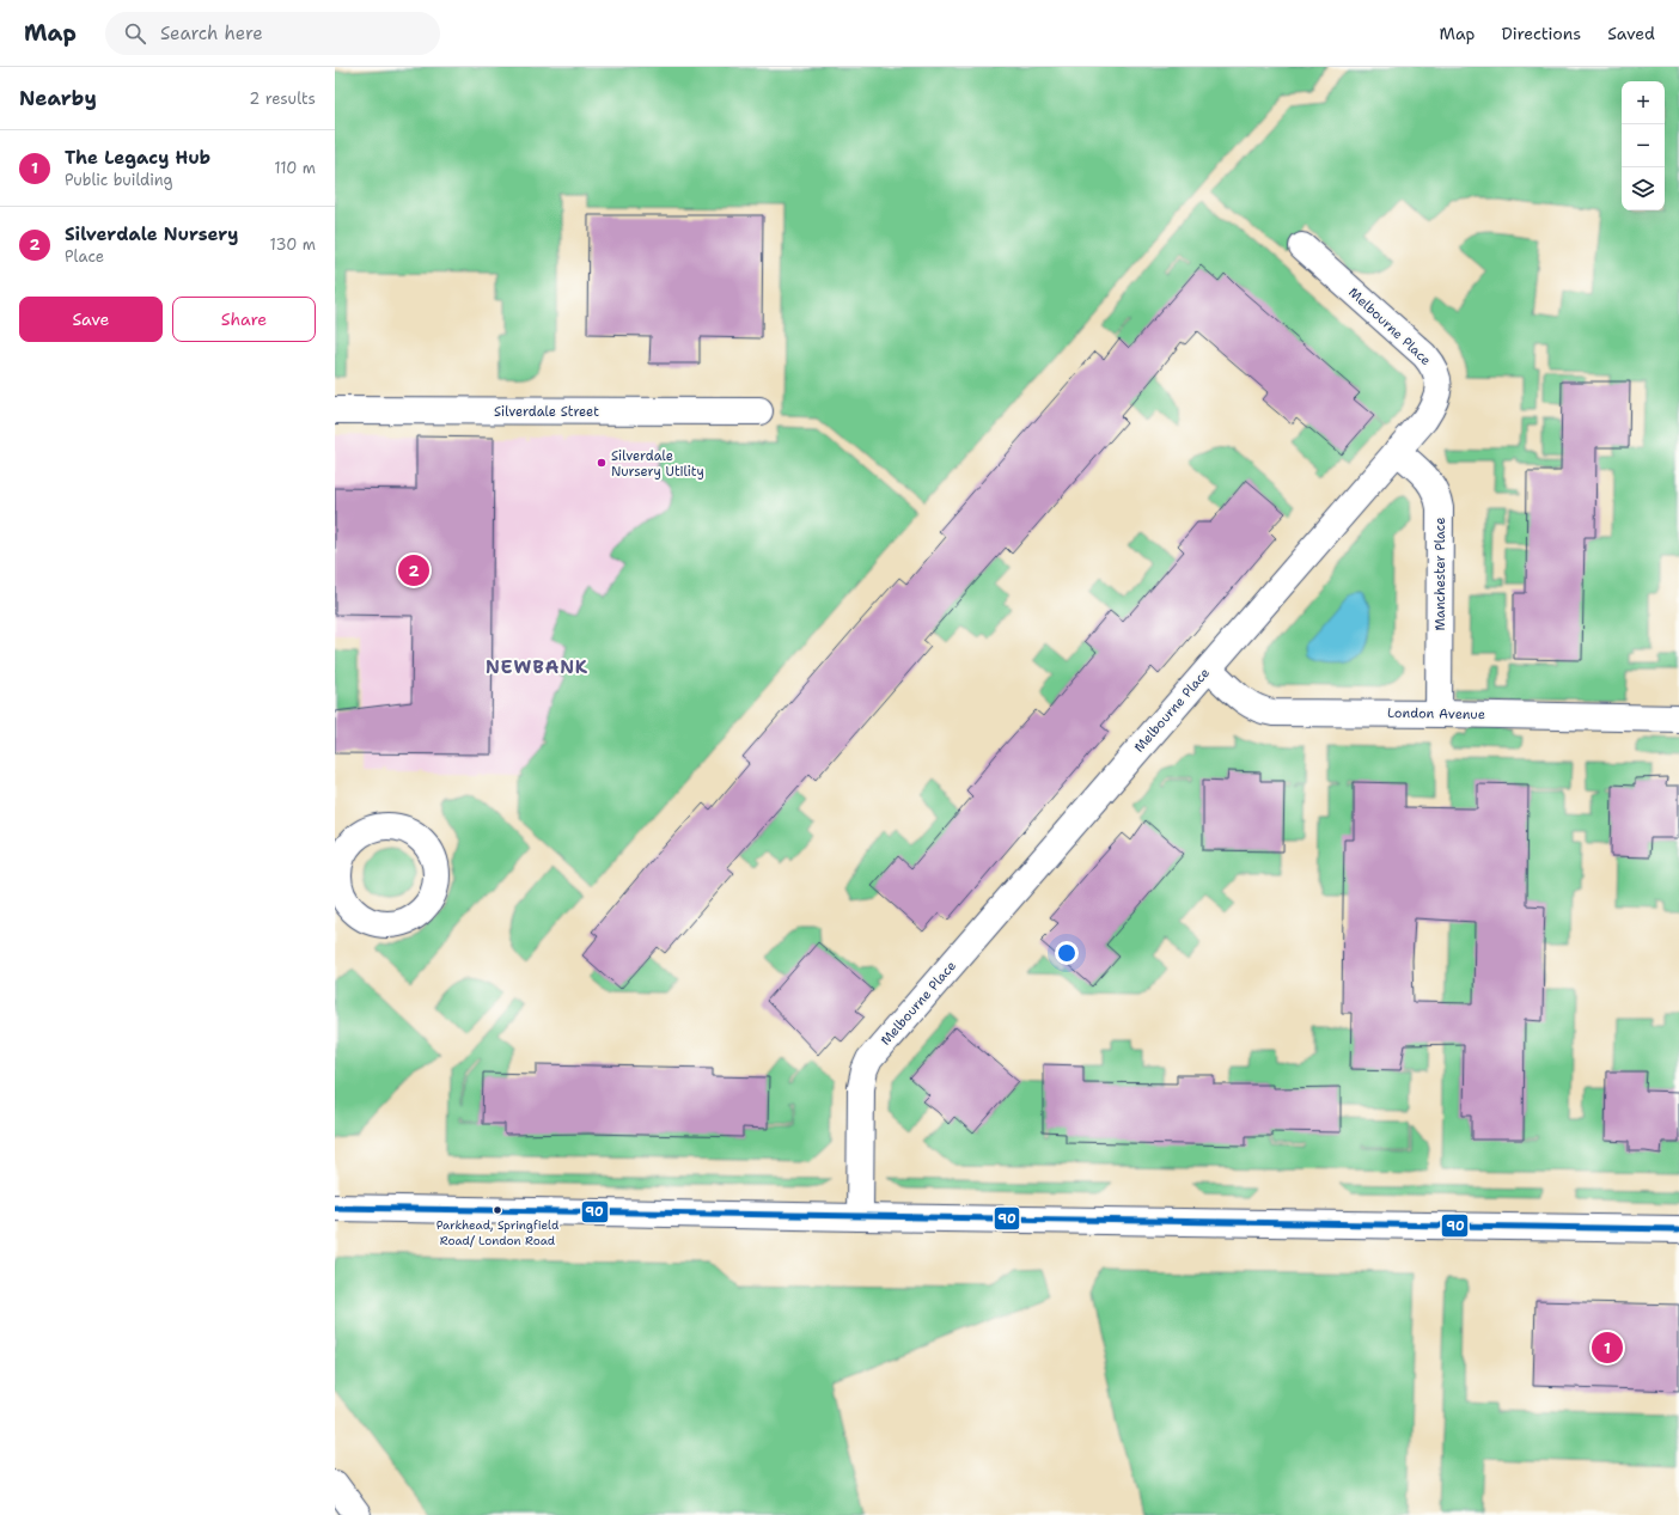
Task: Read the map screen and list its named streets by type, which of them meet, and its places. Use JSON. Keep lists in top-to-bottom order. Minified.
{"streets":{"street":["Melbourne Place","Silverdale Street","Manchester Place","London Avenue"]},"crossings":[["Melbourne Place","Manchester Place"],["Melbourne Place","London Avenue"],["Manchester Place","London Avenue"]],"districts":["NEWBANK"],"places":["Silverdale Nursery Utility","Parkhead, Springfield Road/ London Road"],"lines":["transit line 90"],"page":{"header":"Map","search":"Search here","nav":["Map","Directions","Saved"],"heading":["Nearby","2 results"],"map_buttons":["+","−"],"list":[{"mark":"1","name":"The Legacy Hub","note":"Public building","value":"110 m"},{"mark":"2","name":"Silverdale Nursery","note":"Place","value":"130 m"}],"buttons":["Save","Share"],"pins":["2","1"]}}
